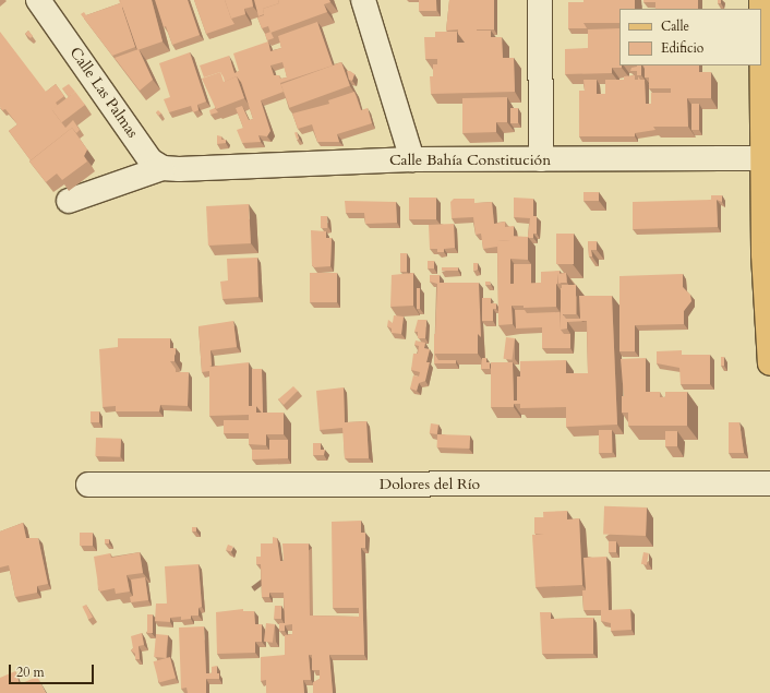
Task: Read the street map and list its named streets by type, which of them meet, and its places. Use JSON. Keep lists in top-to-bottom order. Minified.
{"streets":{"street":["Calle Las Palmas","Calle Bahía Constitución","Dolores del Río"]},"crossings":[["Calle Las Palmas","Calle Bahía Constitución"]],"legend":["Calle","Edificio"],"scale_bar":"20 m"}
